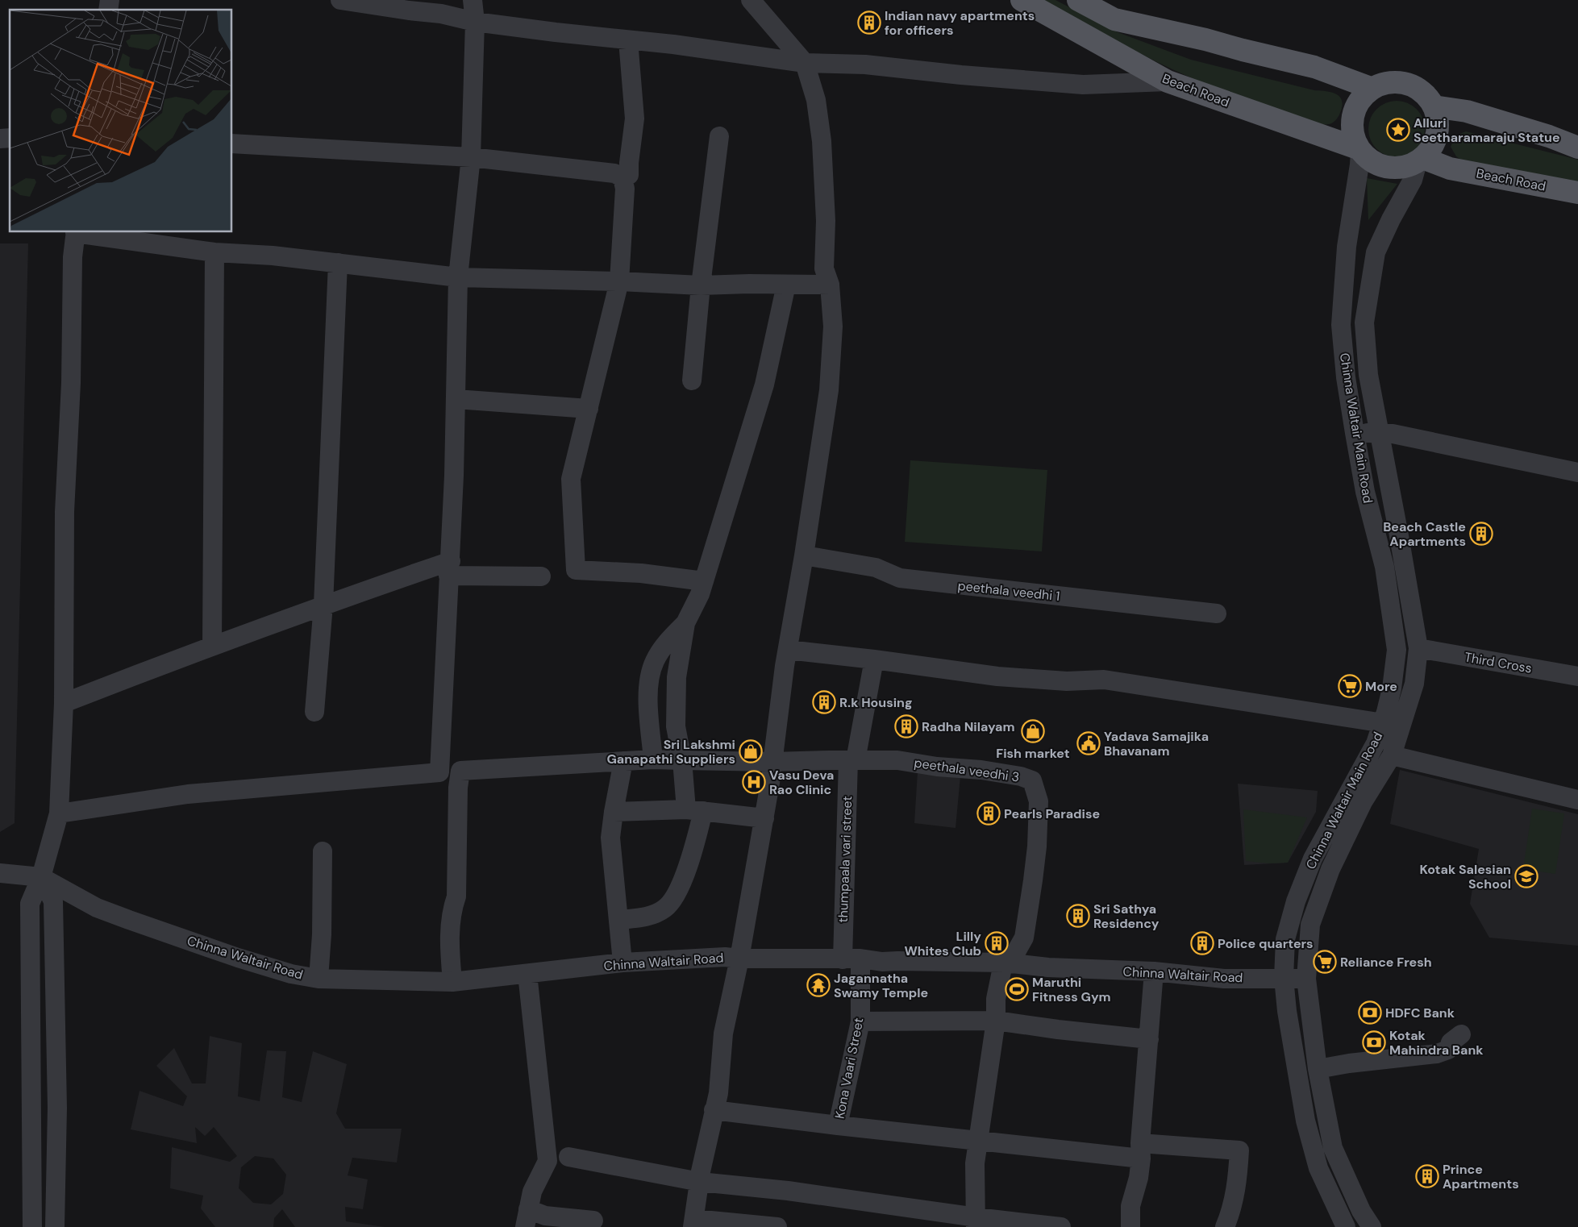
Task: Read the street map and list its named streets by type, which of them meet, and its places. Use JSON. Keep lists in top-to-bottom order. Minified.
{"streets":{"main road":["Beach Road"],"street":["Chinna Waltair Main Road","peethala veedhi 1","Third Cross","peethala veedhi 3","thumpaala vari street","Chinna Waltair Road","Kona Vaari Street"]},"crossings":[["Beach Road","Chinna Waltair Main Road"],["Chinna Waltair Main Road","Third Cross"],["Chinna Waltair Main Road","Chinna Waltair Road"],["peethala veedhi 3","thumpaala vari street"],["peethala veedhi 3","Chinna Waltair Road"],["thumpaala vari street","Chinna Waltair Road"],["thumpaala vari street","Kona Vaari Street"],["Chinna Waltair Road","Kona Vaari Street"]],"places":{"building":["Indian navy apartments for officers","Beach Castle Apartments","R.k Housing","Radha Nilayam","Pearls Paradise","Sri Sathya Residency","Lilly Whites Club","Police quarters","Prince Apartments"],"place":["Alluri Seetharamaraju Statue"],"supermarket":["More","Reliance Fresh"],"shop":["Fish market","Sri Lakshmi Ganapathi Suppliers"],"public building":["Yadava Samajika Bhavanam"],"hospital":["Vasu Deva Rao Clinic"],"school or university":["Kotak Salesian School"],"temple":["Jagannatha Swamy Temple"],"sports":["Maruthi Fitness Gym"],"bank":["HDFC Bank","Kotak Mahindra Bank"]}}
